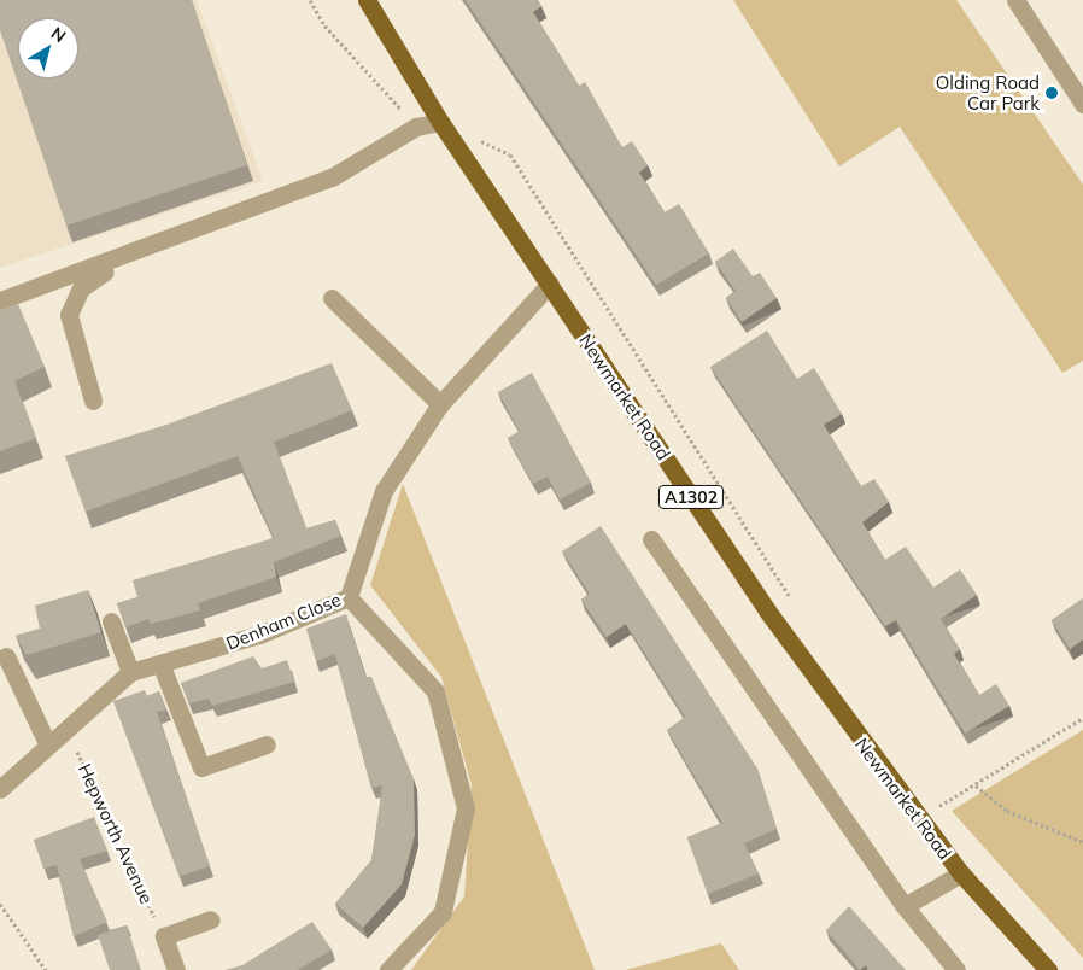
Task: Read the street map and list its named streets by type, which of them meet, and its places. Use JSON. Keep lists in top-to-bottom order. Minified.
{"streets":{"main road":["Newmarket Road","A1302"],"street":["Denham Close"],"path":["Hepworth Avenue"]},"crossings":[["Newmarket Road","Denham Close"],["Denham Close","Hepworth Avenue"]],"places":["Olding Road Car Park"],"north":"top right"}
